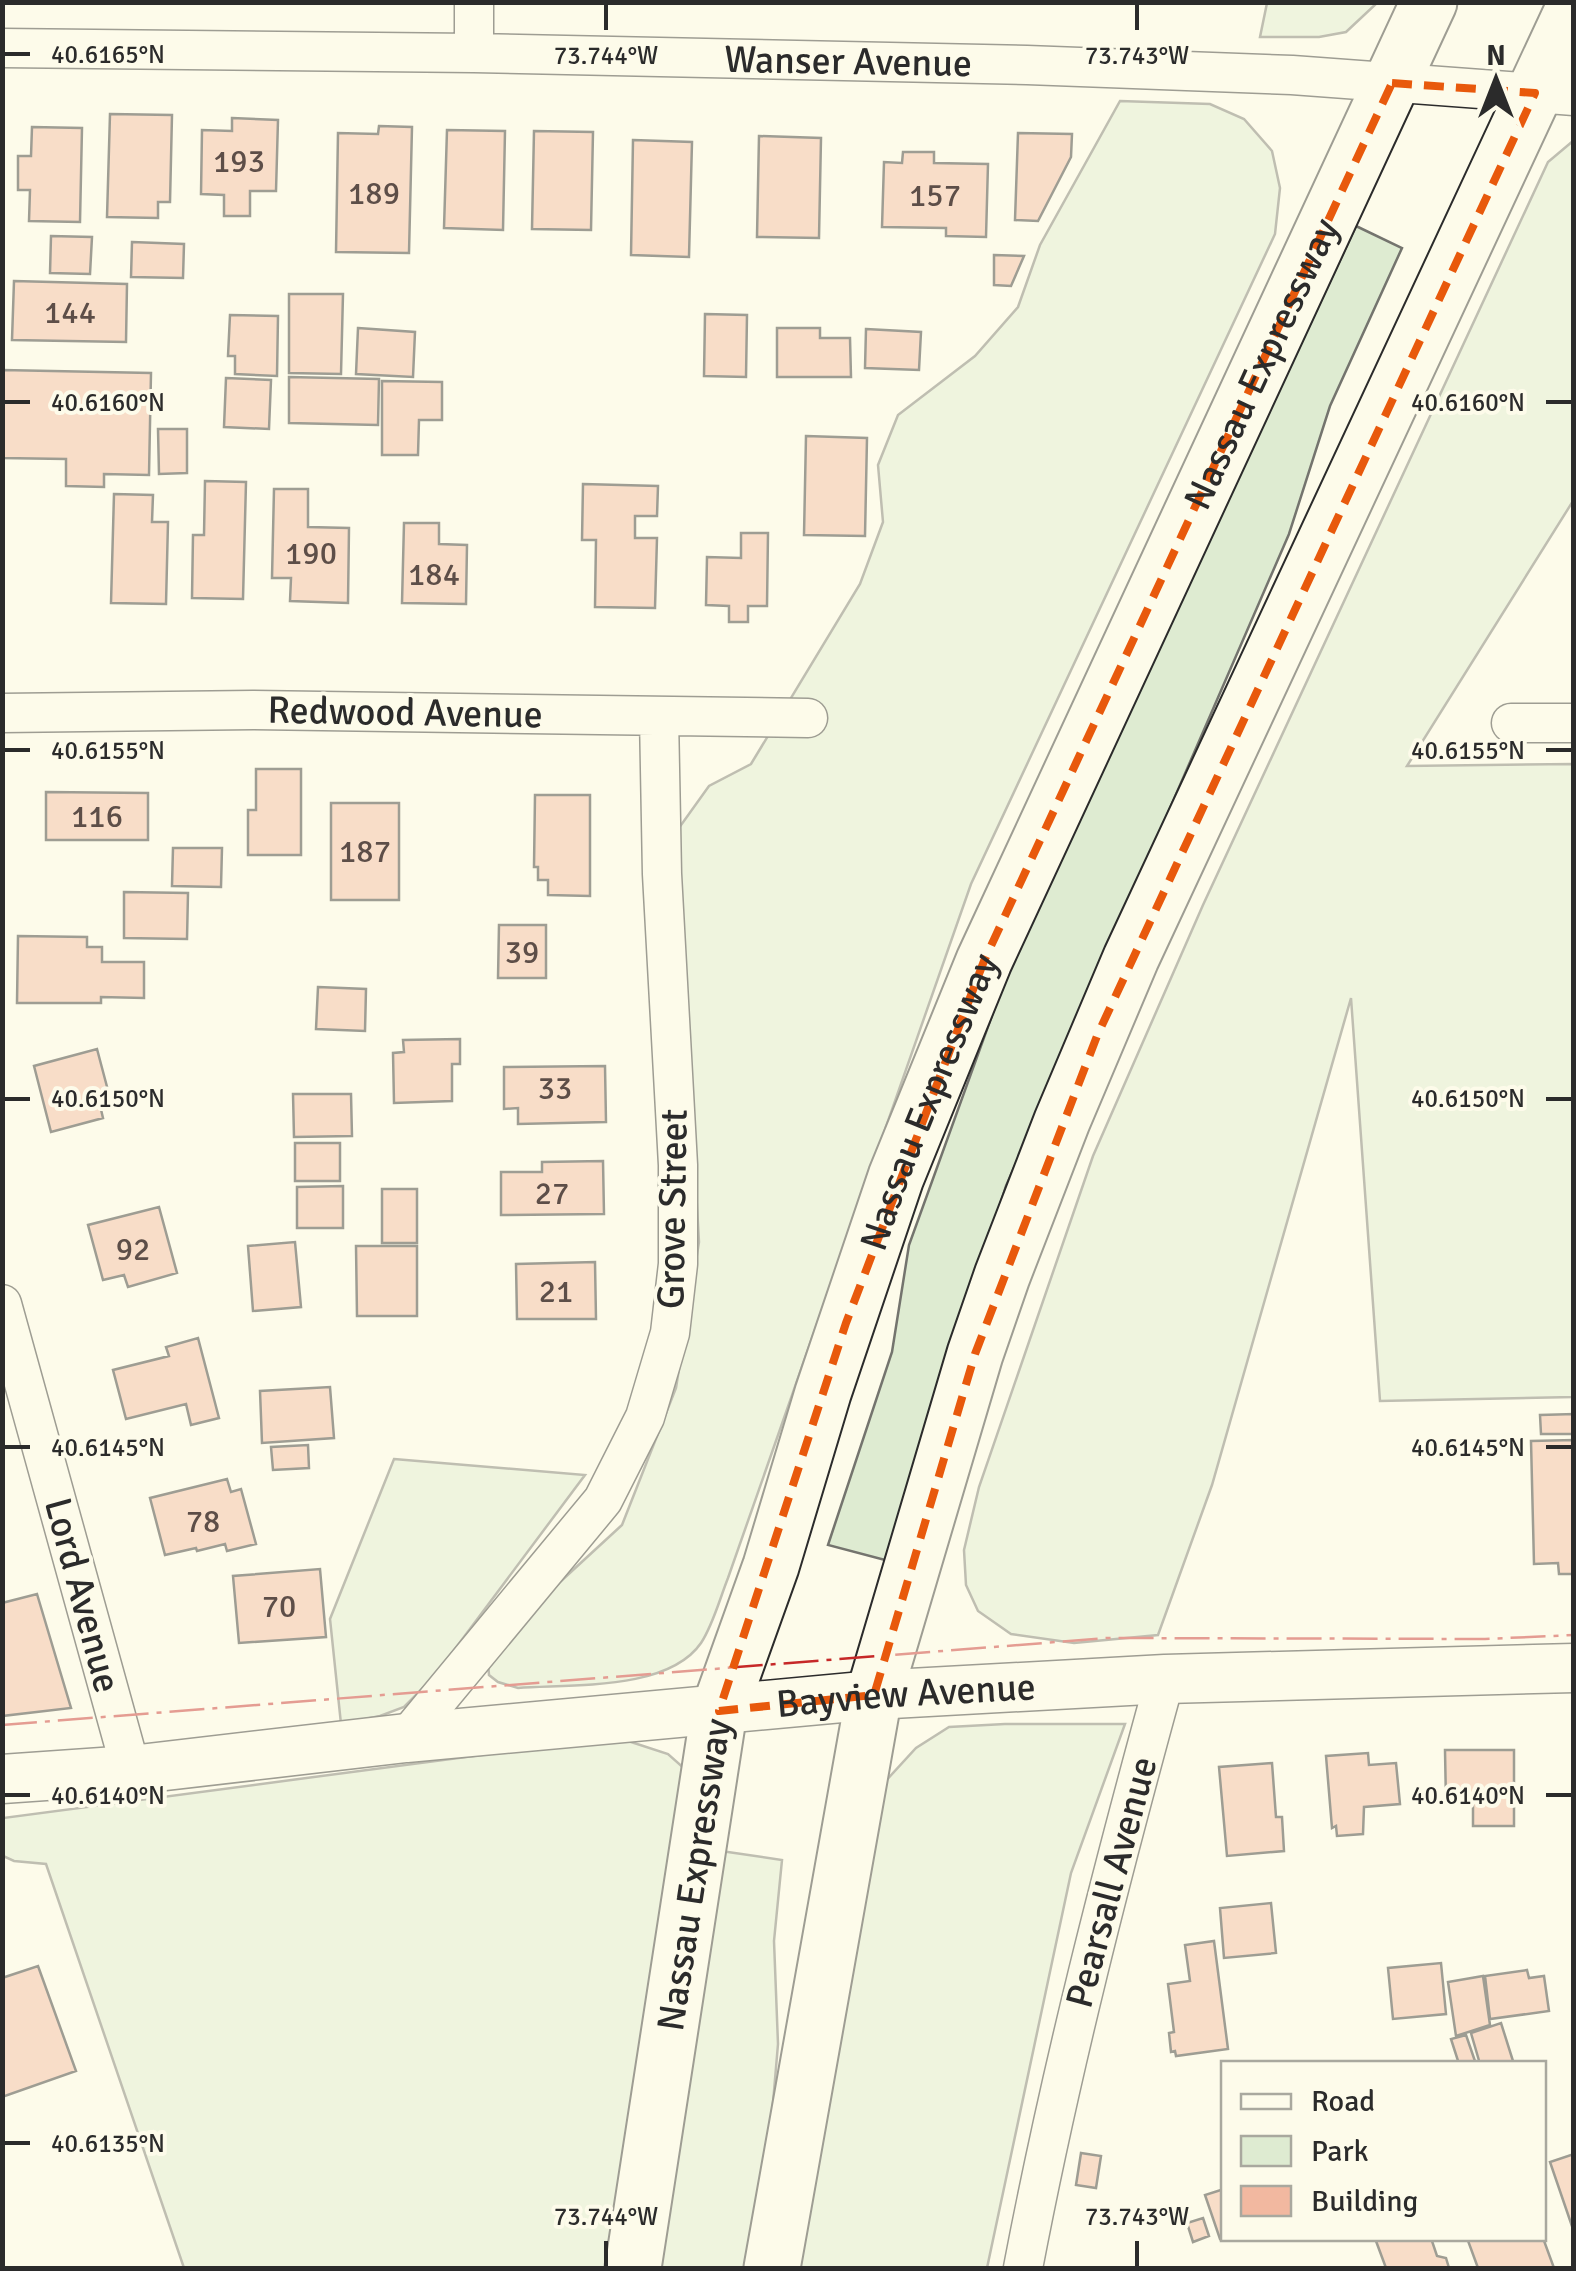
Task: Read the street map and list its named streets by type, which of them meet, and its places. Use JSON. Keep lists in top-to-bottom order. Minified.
{"streets":{"highway":["Nassau Expressway"],"street":["Wanser Avenue","Redwood Avenue","Grove Street","Lord Avenue","Bayview Avenue","Pearsall Avenue"]},"crossings":[["Wanser Avenue","Nassau Expressway"],["Nassau Expressway","Bayview Avenue"],["Redwood Avenue","Grove Street"],["Grove Street","Bayview Avenue"],["Lord Avenue","Bayview Avenue"],["Bayview Avenue","Pearsall Avenue"]],"house_numbers":["193","189","157","144","190","184","116","187","39","33","27","92","21","78","70"],"legend":["Road","Park","Building"],"north":"top","coordinates":["40.6165°N","73.744°W","73.743°W","40.6160°N","40.6155°N","40.6150°N","40.6145°N","40.6140°N","40.6135°N"]}
